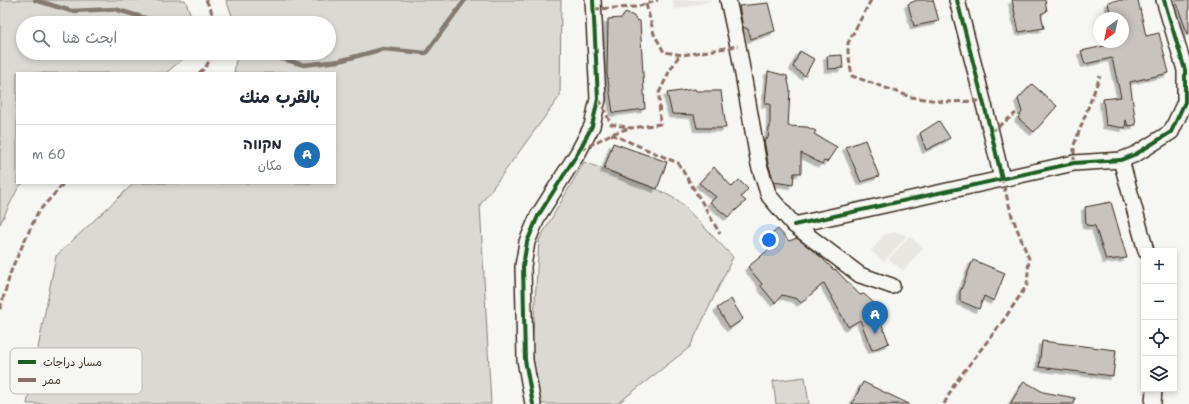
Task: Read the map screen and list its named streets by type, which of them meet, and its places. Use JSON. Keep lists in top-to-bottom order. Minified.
{"legend":["مسار دراجات","ممر"],"north":"bottom left","page":{"search":"ابحث هنا","heading":"بالقرب منك","list":[{"mark":"A","name":"מקווה","note":"مكان","value":"60 m"}],"map_buttons":["+","−"],"pins":"A"}}
